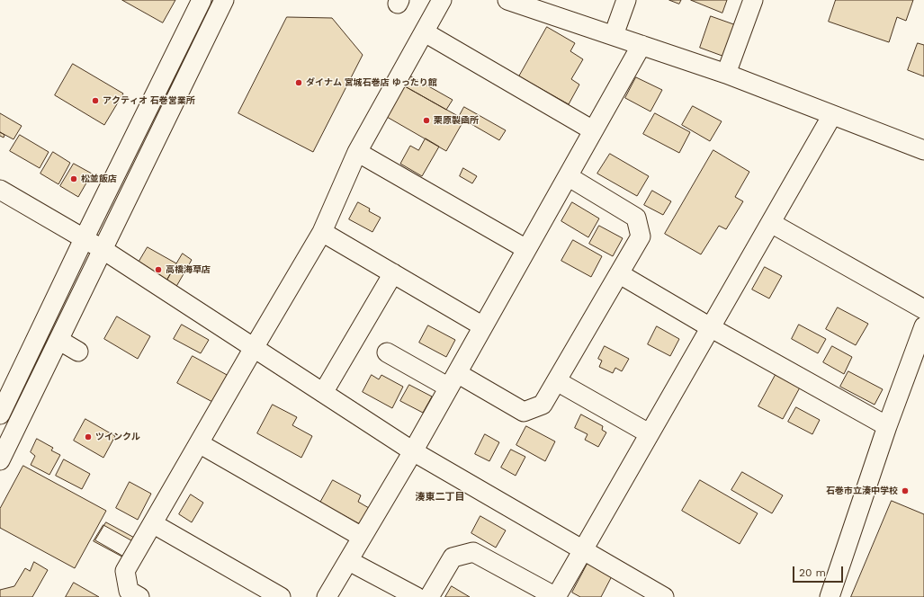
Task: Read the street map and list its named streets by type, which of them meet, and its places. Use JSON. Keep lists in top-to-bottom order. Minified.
{"districts":["湊東二丁目"],"places":["ダイナム 宮城石巻店 ゆったり館","アクティオ 石巻営業所","栗原製凾所","松並飯店","高橋海草店","ツインクル","石巻市立湊中学校"],"scale_bar":"20 m"}
